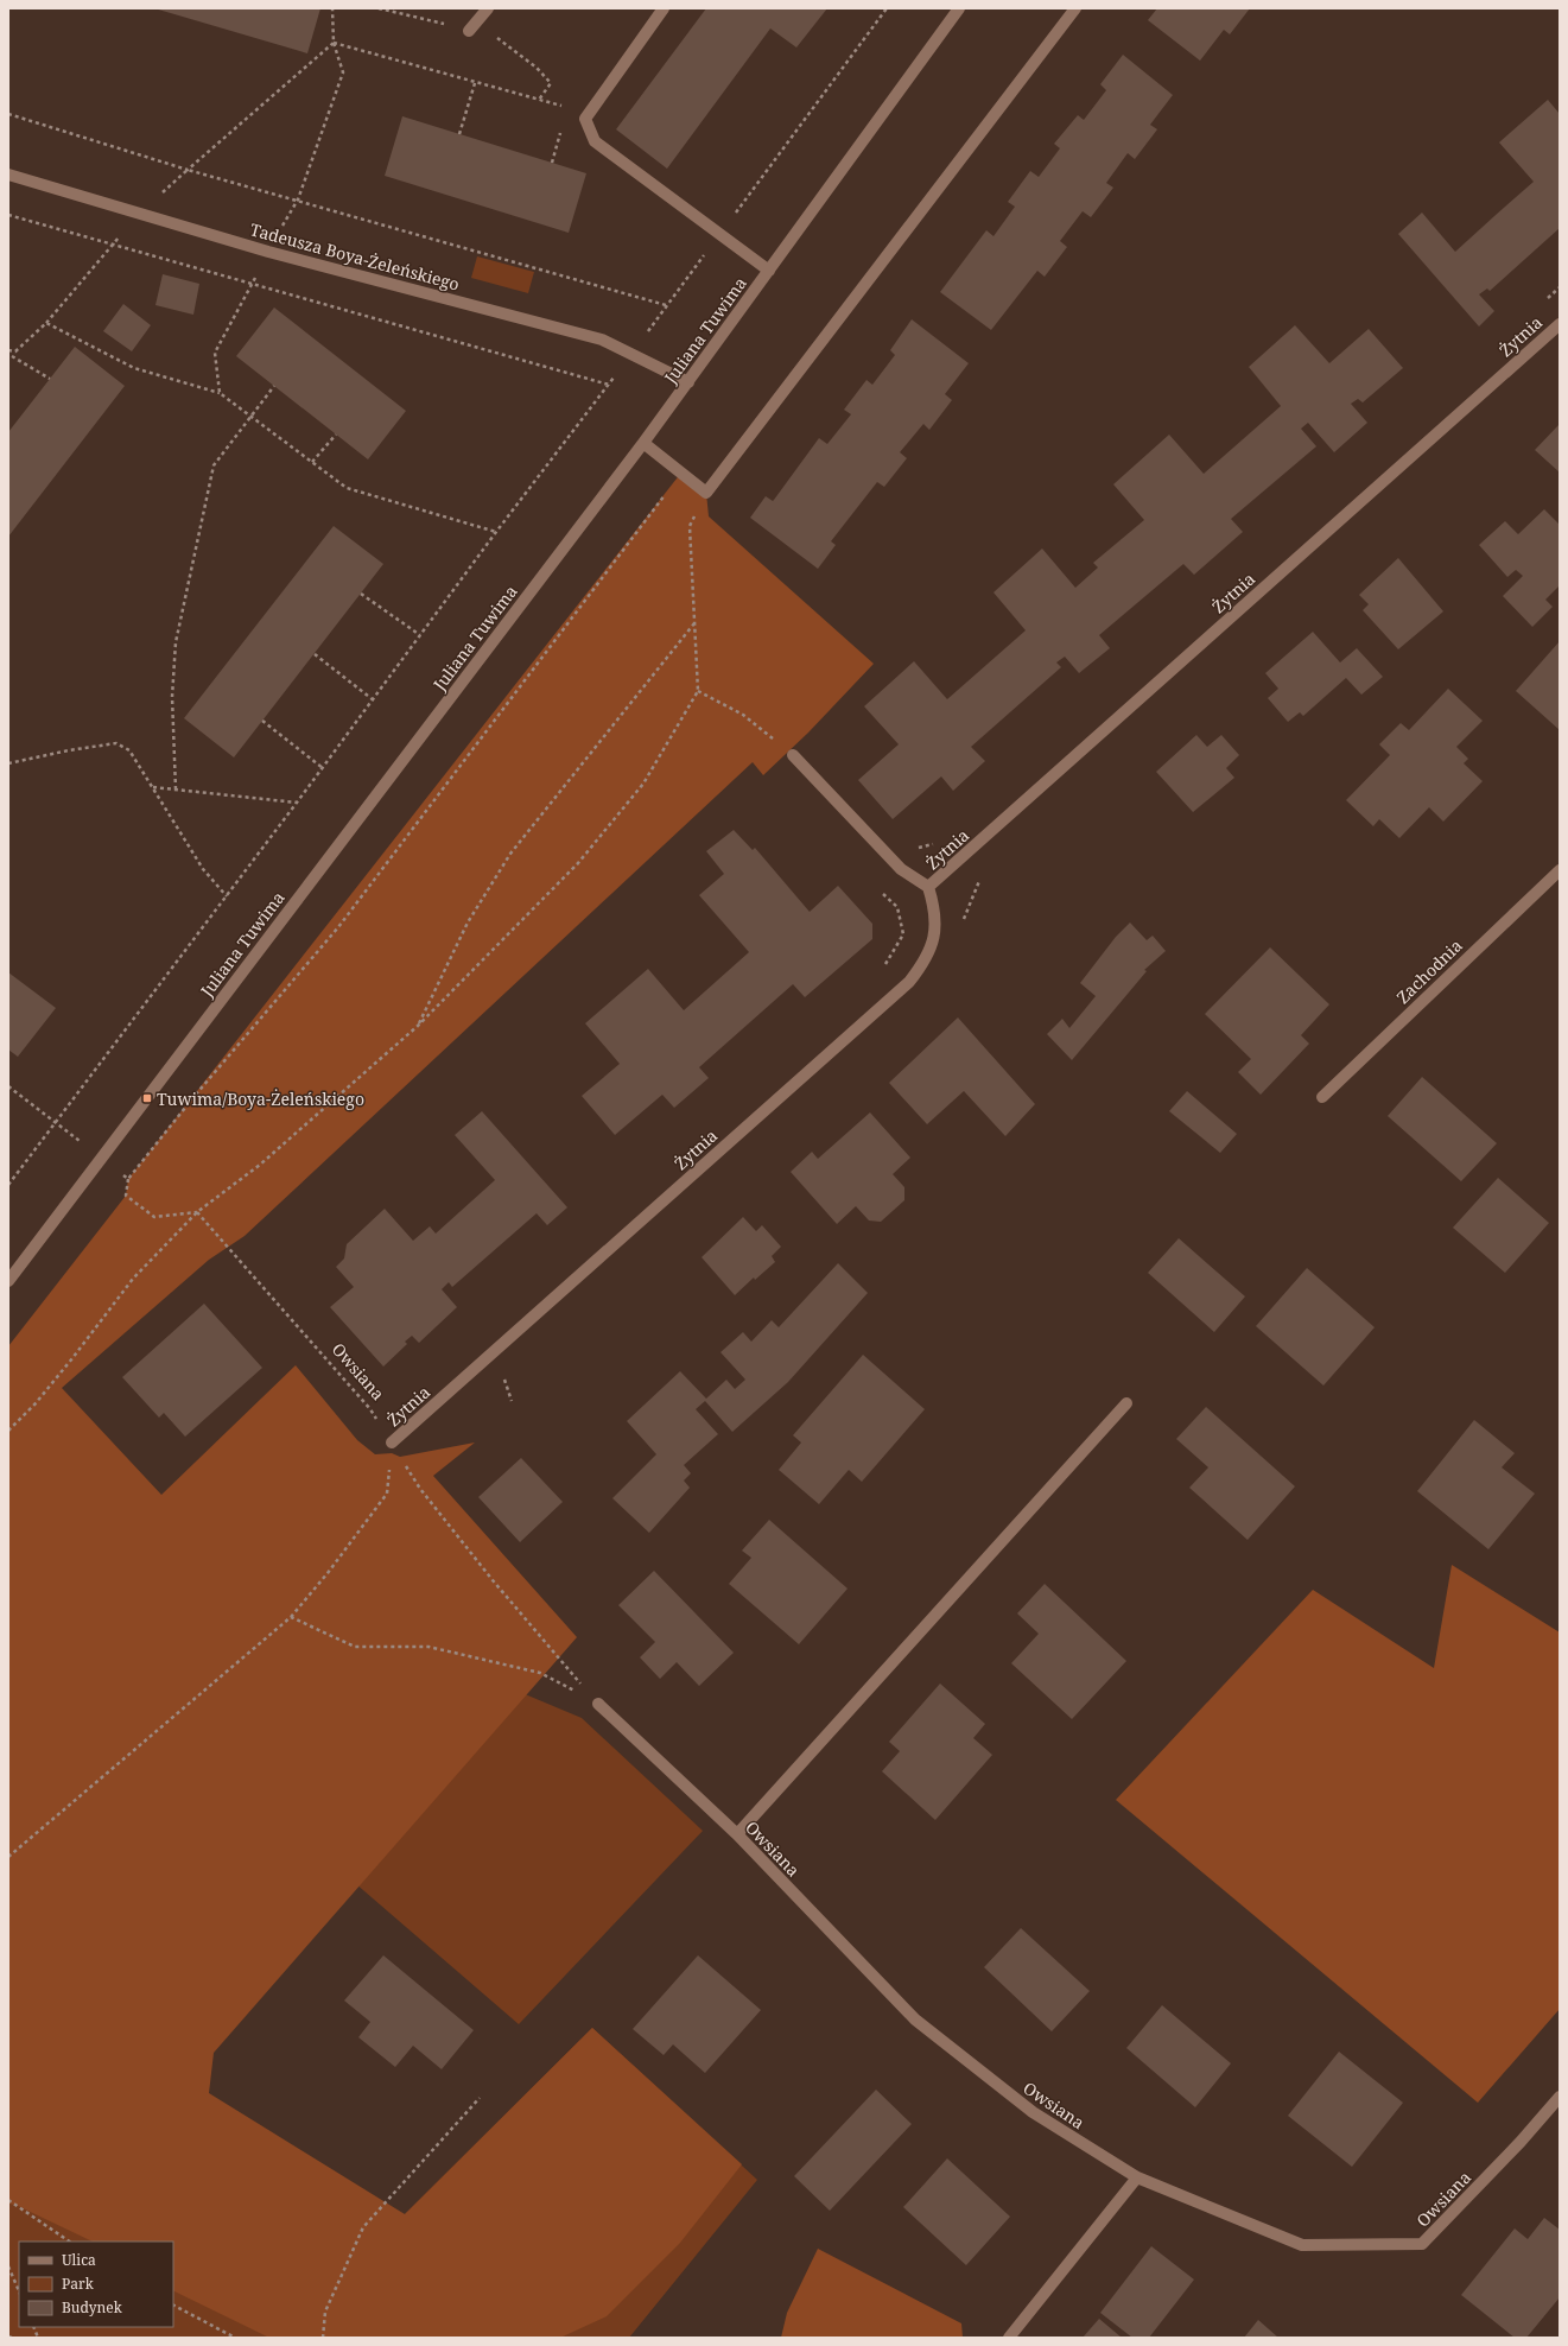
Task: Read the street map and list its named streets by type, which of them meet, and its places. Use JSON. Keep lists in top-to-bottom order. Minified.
{"streets":{"street":["Tadeusza Boya-Żeleńskiego","Juliana Tuwima","Żytnia","Zachodnia","Owsiana"]},"crossings":[["Tadeusza Boya-Żeleńskiego","Juliana Tuwima"],["Żytnia","Owsiana"]],"places":{"transit":["Tuwima/Boya-Żeleńskiego"]},"legend":["Ulica","Park","Budynek"]}
